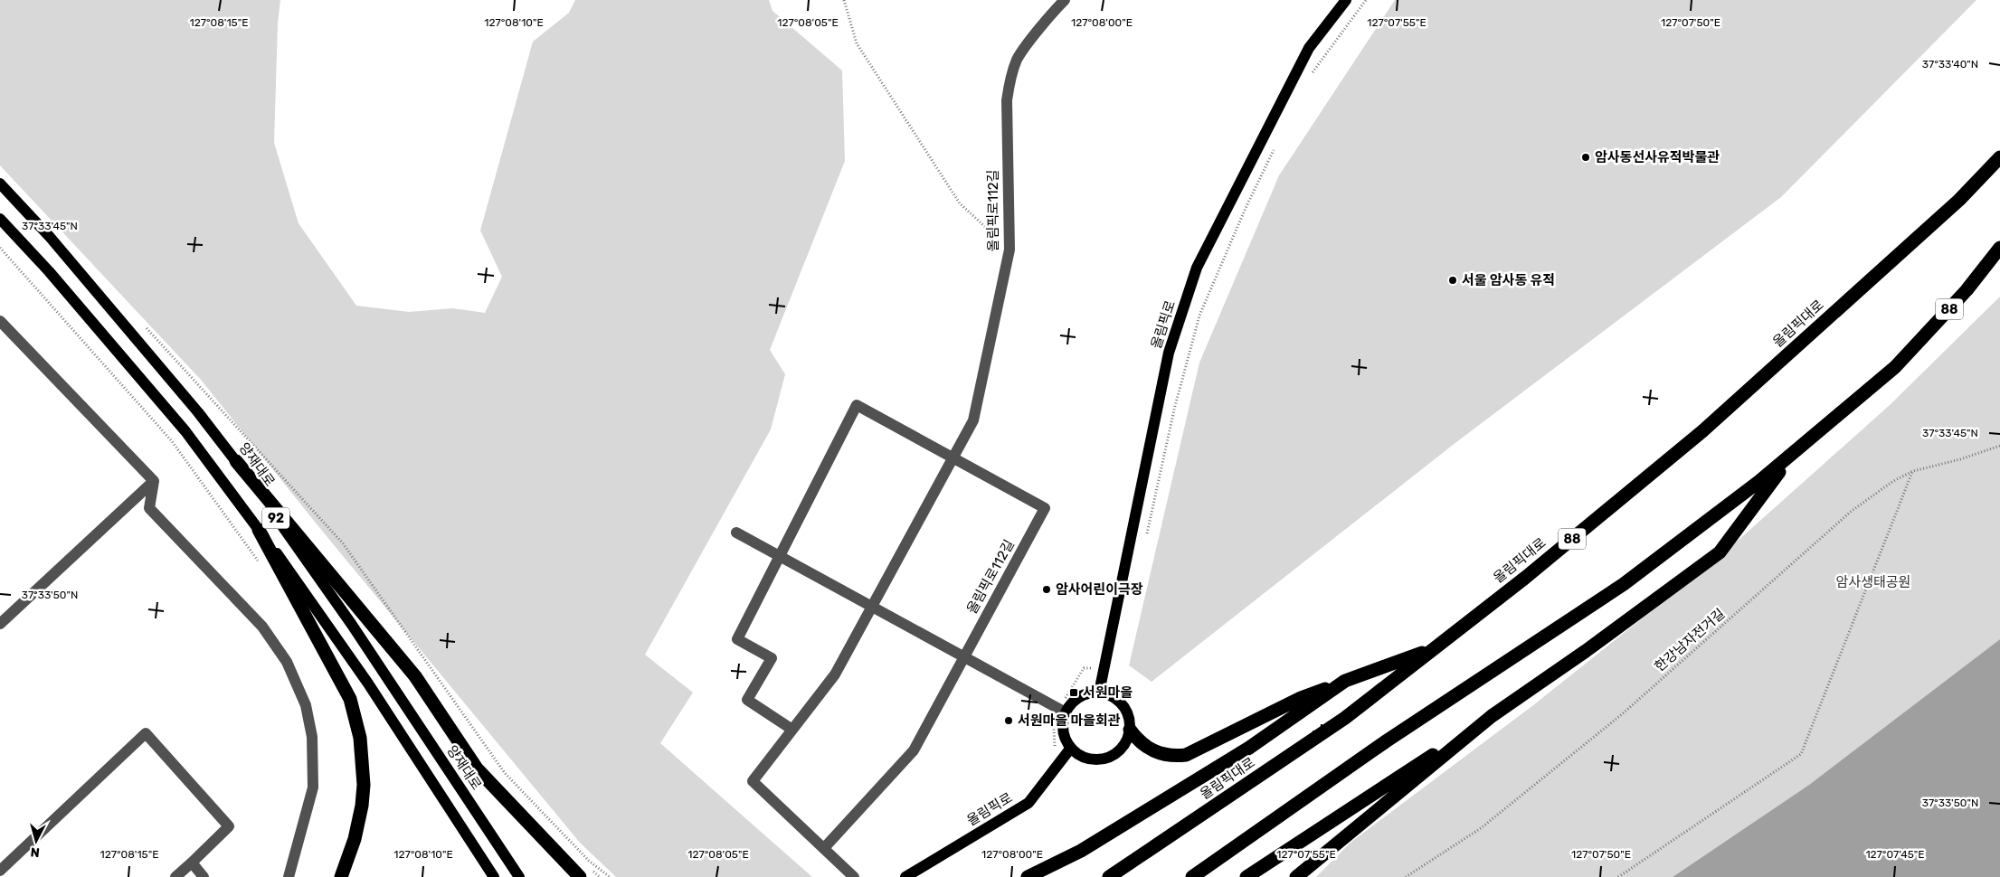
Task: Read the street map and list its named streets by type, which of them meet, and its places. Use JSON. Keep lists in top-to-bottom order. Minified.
{"streets":{"highway":["88","올림픽대로"],"main road":["올림픽로","양재대로","92"],"street":["올림픽로112길"],"path":["한강남자전거길"]},"parks":["암사생태공원"],"places":{"other":["암사동선사유적박물관","서울 암사동 유적","암사어린이극장","서원마을 마을회관"],"transit":["서원마을"]},"north":"bottom","coordinates":["127°08'15\"E","127°08'10\"E","127°08'05\"E","127°08'00\"E","127°07'55\"E","127°07'50\"E","37°33'40\"N","37°33'45\"N","37°33'50\"N","127°07'45\"E"]}
